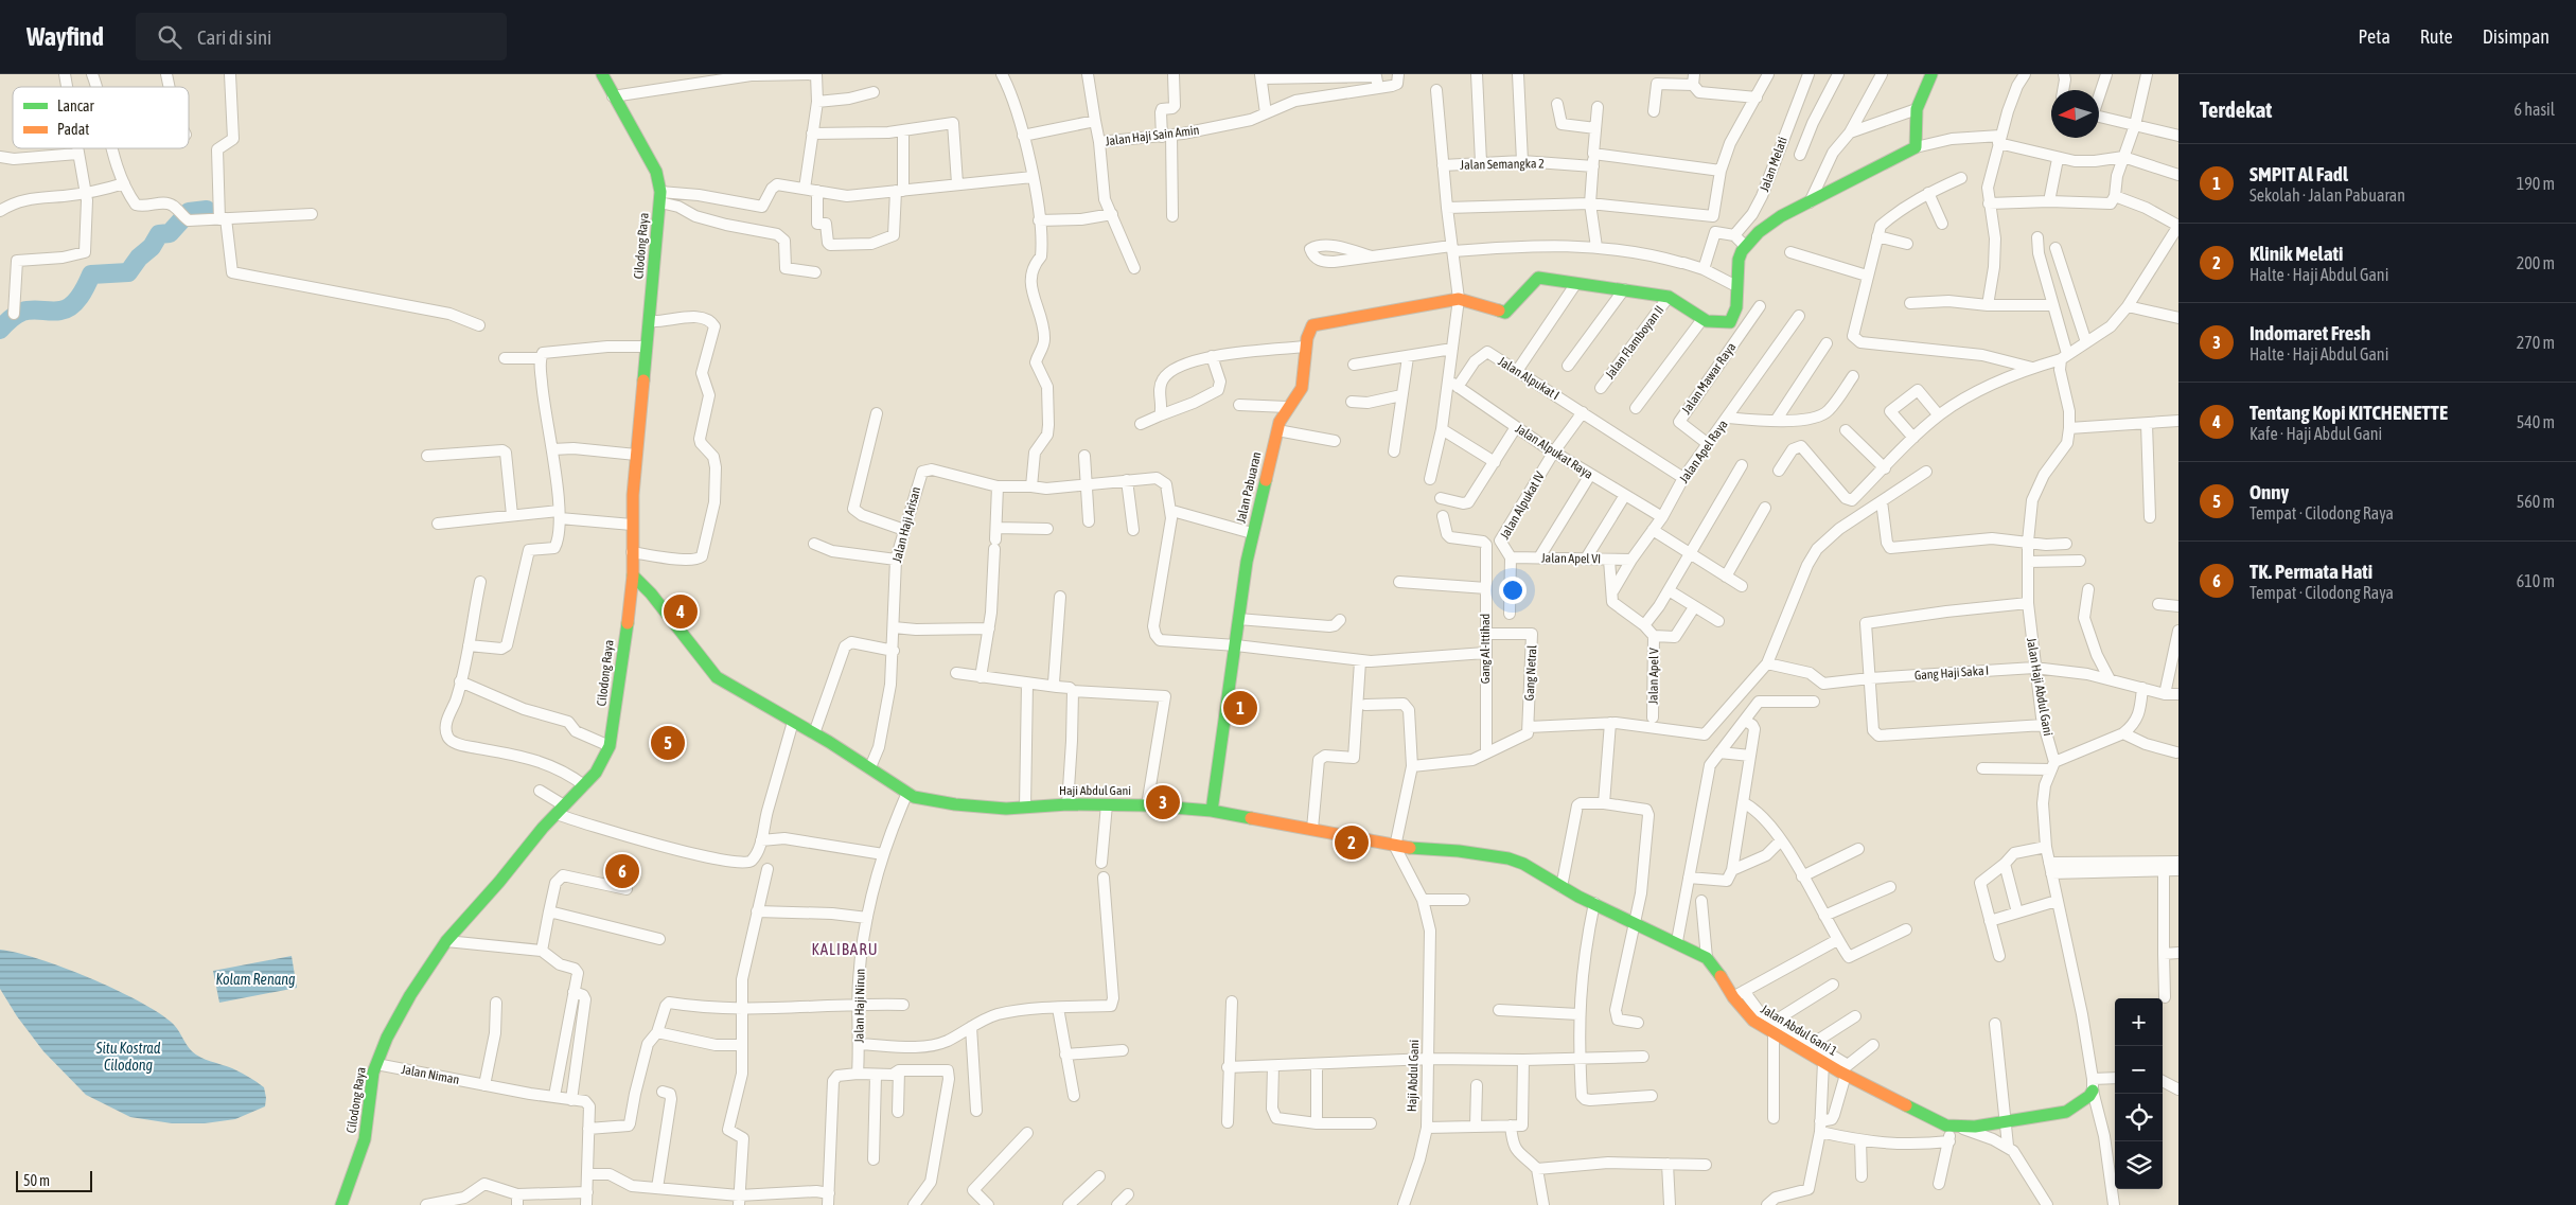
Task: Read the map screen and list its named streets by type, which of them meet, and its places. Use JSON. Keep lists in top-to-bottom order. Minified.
{"streets":{"street":["Jalan Haji Sain Amin","Jalan Semangka 2","Jalan Melati","Cilodong Raya","Jalan Flamboyan II","Jalan Alpukat I","Jalan Mawar Raya","Jalan Alpukat Raya","Jalan Apel Raya","Jalan Pabuaran","Jalan Alpukat IV","Jalan Haji Arisan","Jalan Apel VI","Gang Al-Ittihad","Gang Netral","Gang Haji Saka I","Jalan Apel V","Jalan Haji Abdul Gani","Haji Abdul Gani","Jalan Haji Nirun","Jalan Abdul Gani 1","Jalan Niman"]},"crossings":[["Cilodong Raya","Haji Abdul Gani"],["Cilodong Raya","Jalan Niman"],["Jalan Alpukat I","Jalan Alpukat Raya"],["Jalan Alpukat I","Jalan Apel Raya"],["Jalan Mawar Raya","Jalan Apel Raya"],["Jalan Alpukat Raya","Jalan Apel Raya"],["Jalan Alpukat Raya","Jalan Alpukat IV"],["Jalan Apel Raya","Jalan Apel VI"],["Jalan Pabuaran","Haji Abdul Gani"],["Jalan Alpukat IV","Jalan Apel VI"],["Jalan Haji Arisan","Haji Abdul Gani"],["Gang Al-Ittihad","Gang Netral"],["Gang Haji Saka I","Jalan Haji Abdul Gani"],["Haji Abdul Gani","Jalan Haji Nirun"],["Haji Abdul Gani","Jalan Abdul Gani 1"]],"districts":["KALIBARU"],"water":["Kolam Renang","Situ Kostrad Cilodong"],"legend":["Lancar","Padat"],"scale_bar":"50 m","north":"left","page":{"header":"Wayfind","search":"Cari di sini","nav":["Peta","Rute","Disimpan"],"heading":["Terdekat","6 hasil"],"list":[{"mark":"1","name":"SMPIT Al Fadl","note":"Sekolah · Jalan Pabuaran","value":"190 m"},{"mark":"2","name":"Klinik Melati","note":"Halte · Haji Abdul Gani","value":"200 m"},{"mark":"3","name":"Indomaret Fresh","note":"Halte · Haji Abdul Gani","value":"270 m"},{"mark":"4","name":"Tentang Kopi KITCHENETTE","note":"Kafe · Haji Abdul Gani","value":"540 m"},{"mark":"5","name":"Onny","note":"Tempat · Cilodong Raya","value":"560 m"},{"mark":"6","name":"TK. Permata Hati","note":"Tempat · Cilodong Raya","value":"610 m"}],"pins":["4","1","5","3","2","6"],"map_buttons":["+","−"],"scale":"50 m"}}
